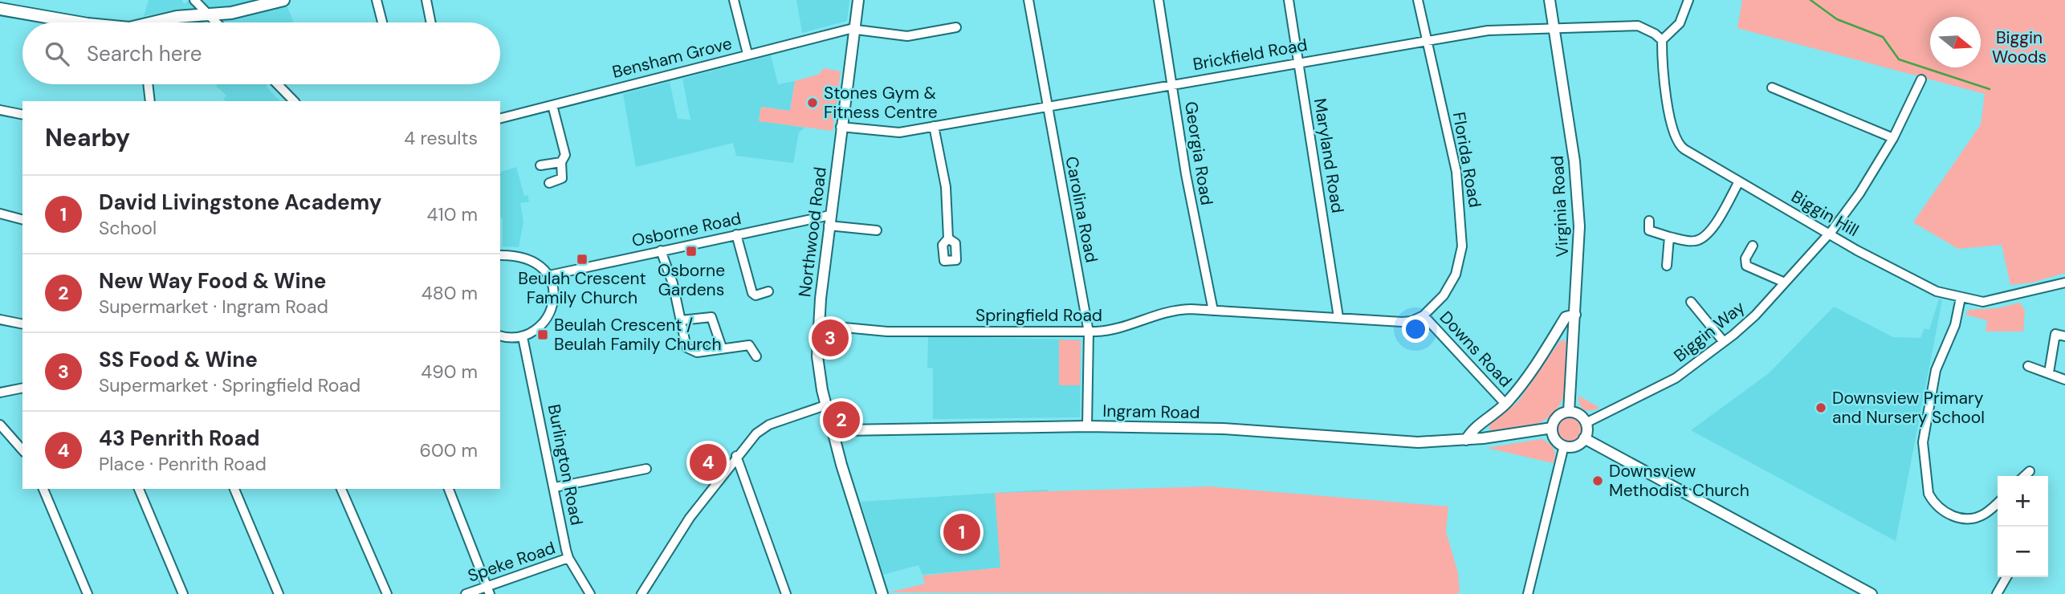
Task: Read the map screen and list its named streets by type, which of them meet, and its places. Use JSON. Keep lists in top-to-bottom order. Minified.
{"streets":{"street":["Brickfield Road","Bensham Grove","Georgia Road","Maryland Road","Florida Road","Virginia Road","Carolina Road","Biggin Hill","Osborne Road","Northwood Road","Springfield Road","Biggin Way","Downs Road","Ingram Road","Burlington Road","Speke Road"]},"crossings":[["Brickfield Road","Georgia Road"],["Brickfield Road","Maryland Road"],["Brickfield Road","Florida Road"],["Brickfield Road","Virginia Road"],["Brickfield Road","Carolina Road"],["Brickfield Road","Biggin Hill"],["Brickfield Road","Northwood Road"],["Bensham Grove","Northwood Road"],["Georgia Road","Springfield Road"],["Maryland Road","Springfield Road"],["Florida Road","Springfield Road"],["Florida Road","Downs Road"],["Virginia Road","Biggin Way"],["Virginia Road","Ingram Road"],["Carolina Road","Springfield Road"],["Carolina Road","Ingram Road"],["Biggin Hill","Biggin Way"],["Osborne Road","Northwood Road"],["Northwood Road","Springfield Road"],["Northwood Road","Ingram Road"],["Springfield Road","Downs Road"],["Biggin Way","Ingram Road"],["Burlington Road","Speke Road"]],"parks":["Biggin Woods"],"places":{"other":["Stones Gym & Fitness Centre","Downsview Primary and Nursery School","Downsview Methodist Church"],"transit":["Osborne Gardens","Beulah Crescent Family Church","Beulah Crescent / Beulah Family Church"]},"north":"right","page":{"search":"Search here","heading":["Nearby","4 results"],"list":[{"mark":"1","name":"David Livingstone Academy","note":"School","value":"410 m"},{"mark":"2","name":"New Way Food & Wine","note":"Supermarket · Ingram Road","value":"480 m"},{"mark":"3","name":"SS Food & Wine","note":"Supermarket · Springfield Road","value":"490 m"},{"mark":"4","name":"43 Penrith Road","note":"Place · Penrith Road","value":"600 m"}],"pins":["3","2","4","1"],"map_buttons":["+","−"]}}
